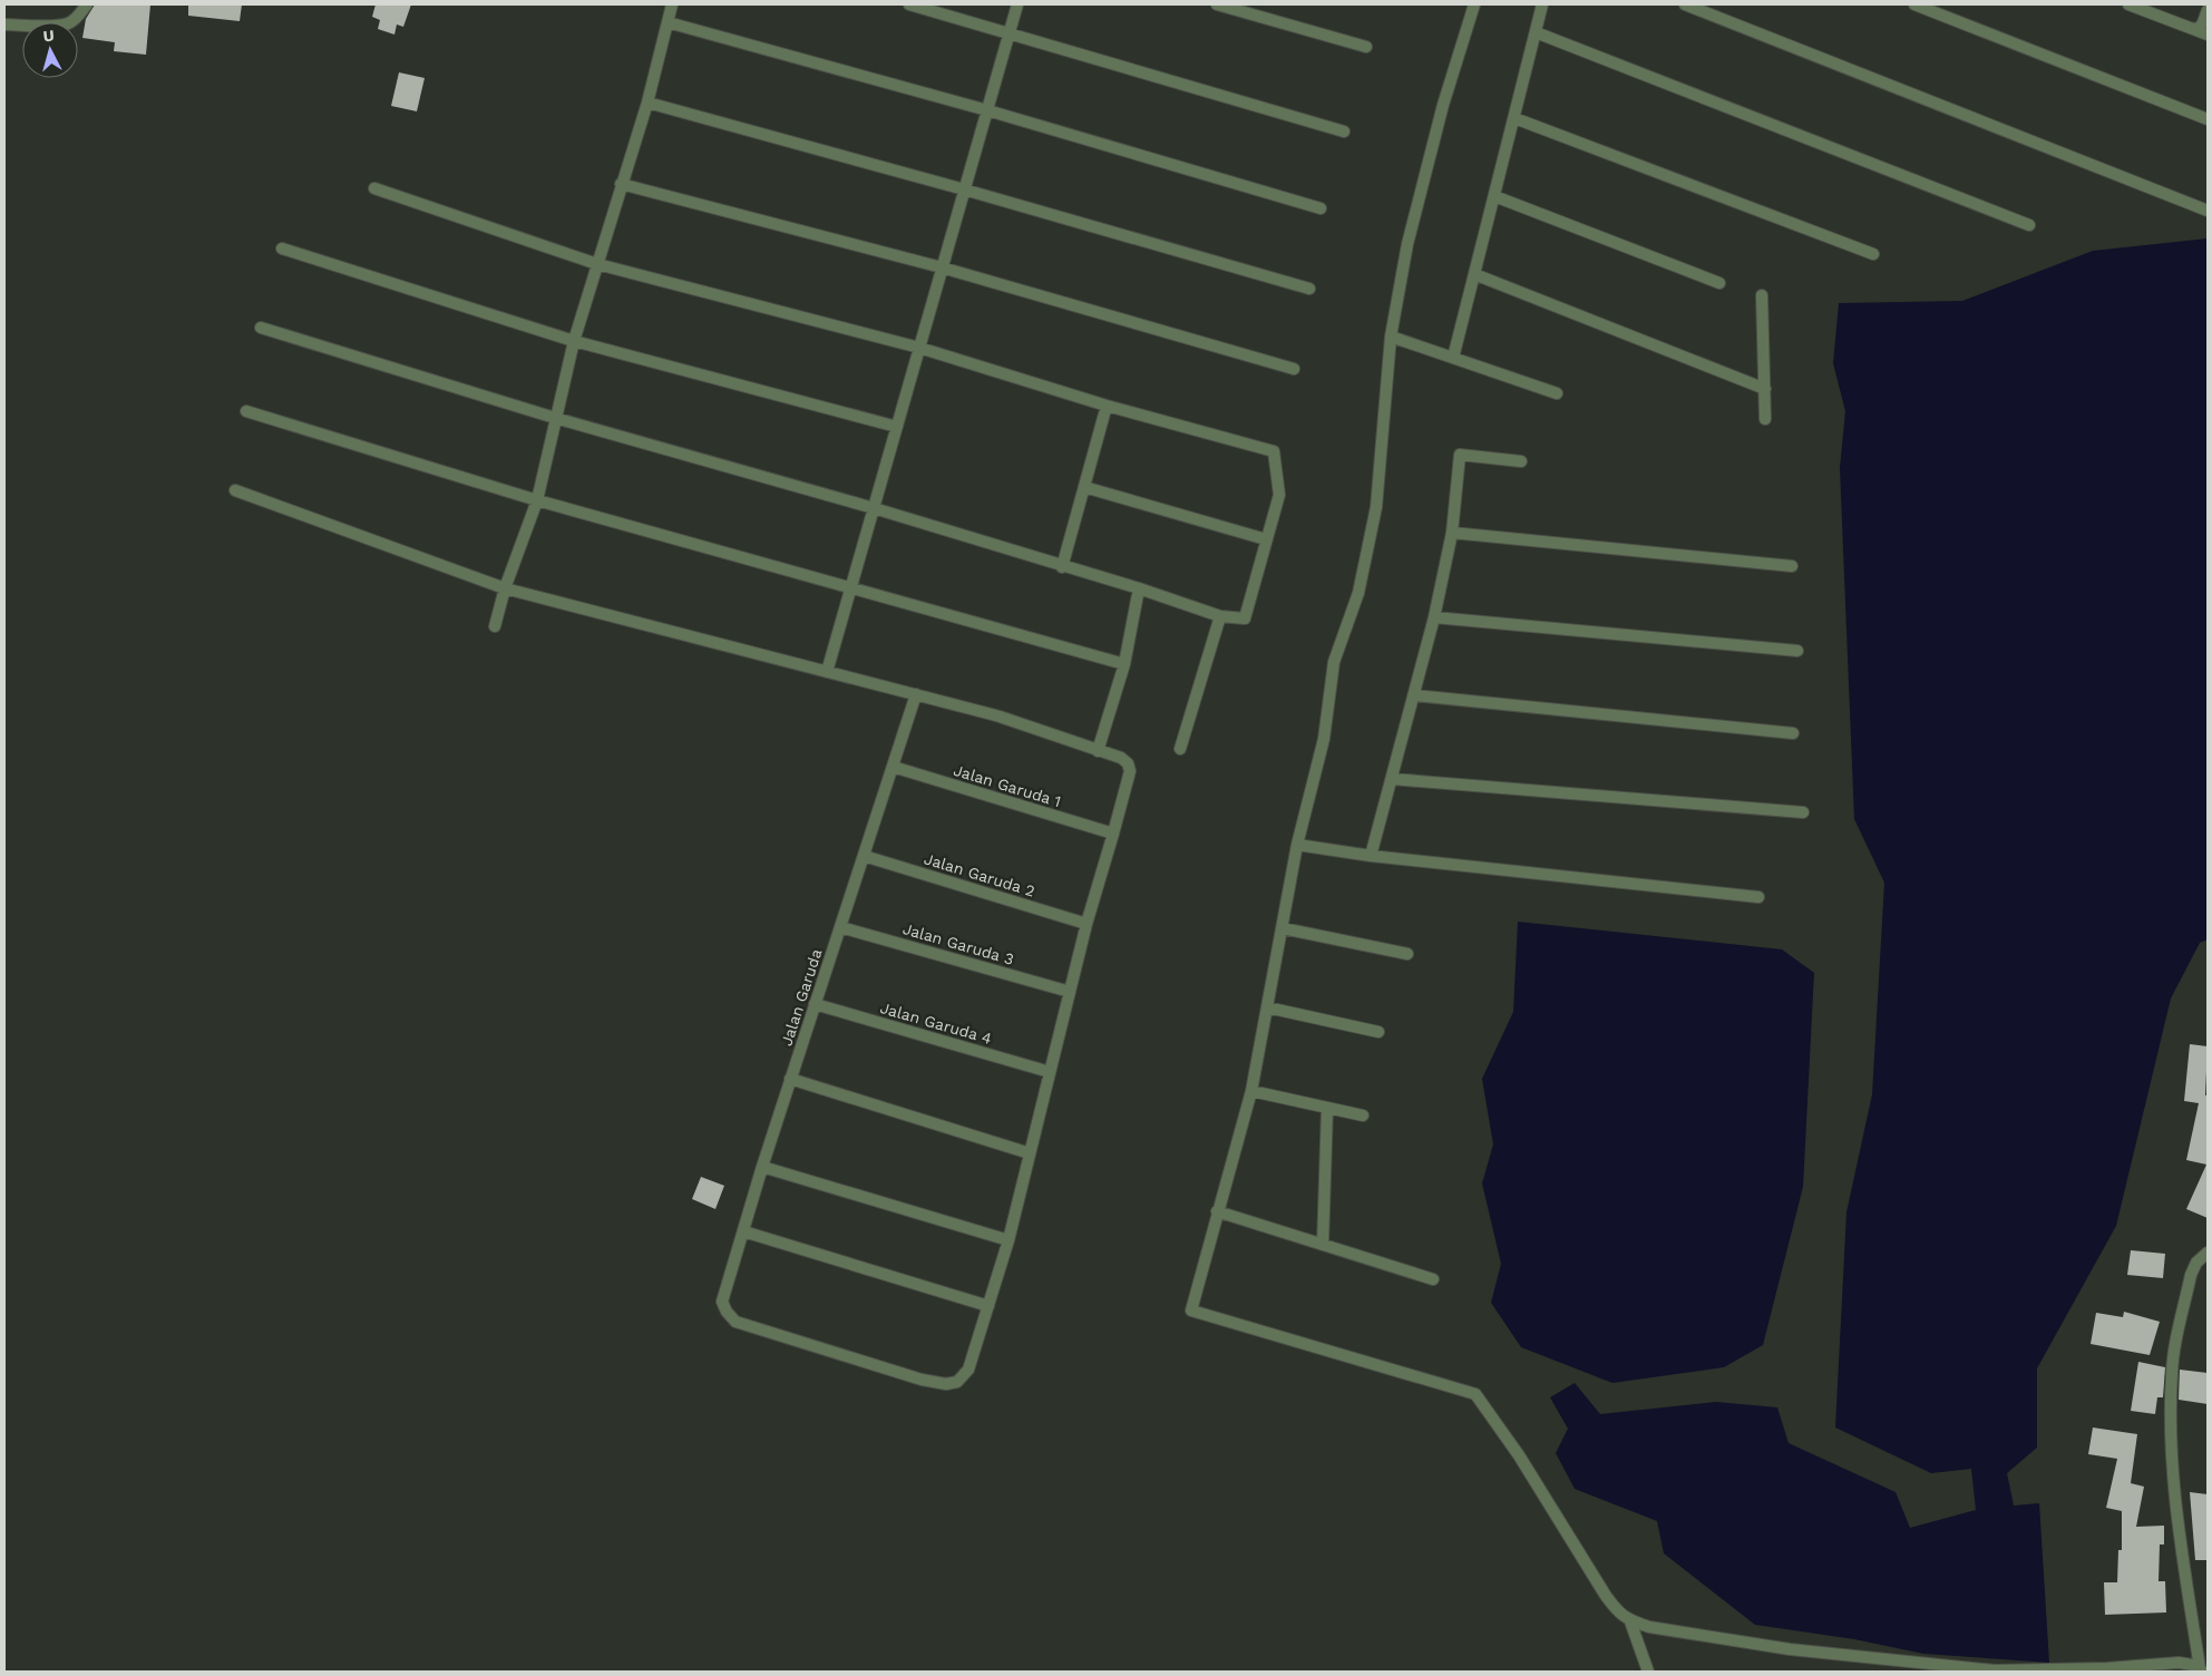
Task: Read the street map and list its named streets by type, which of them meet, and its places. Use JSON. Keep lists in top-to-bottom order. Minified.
{"streets":{"street":["Jalan Garuda 1","Jalan Garuda 2","Jalan Garuda 3","Jalan Garuda","Jalan Garuda 4"]},"crossings":[["Jalan Garuda 1","Jalan Garuda"],["Jalan Garuda 2","Jalan Garuda"],["Jalan Garuda 3","Jalan Garuda"],["Jalan Garuda","Jalan Garuda 4"]],"north":"top"}
